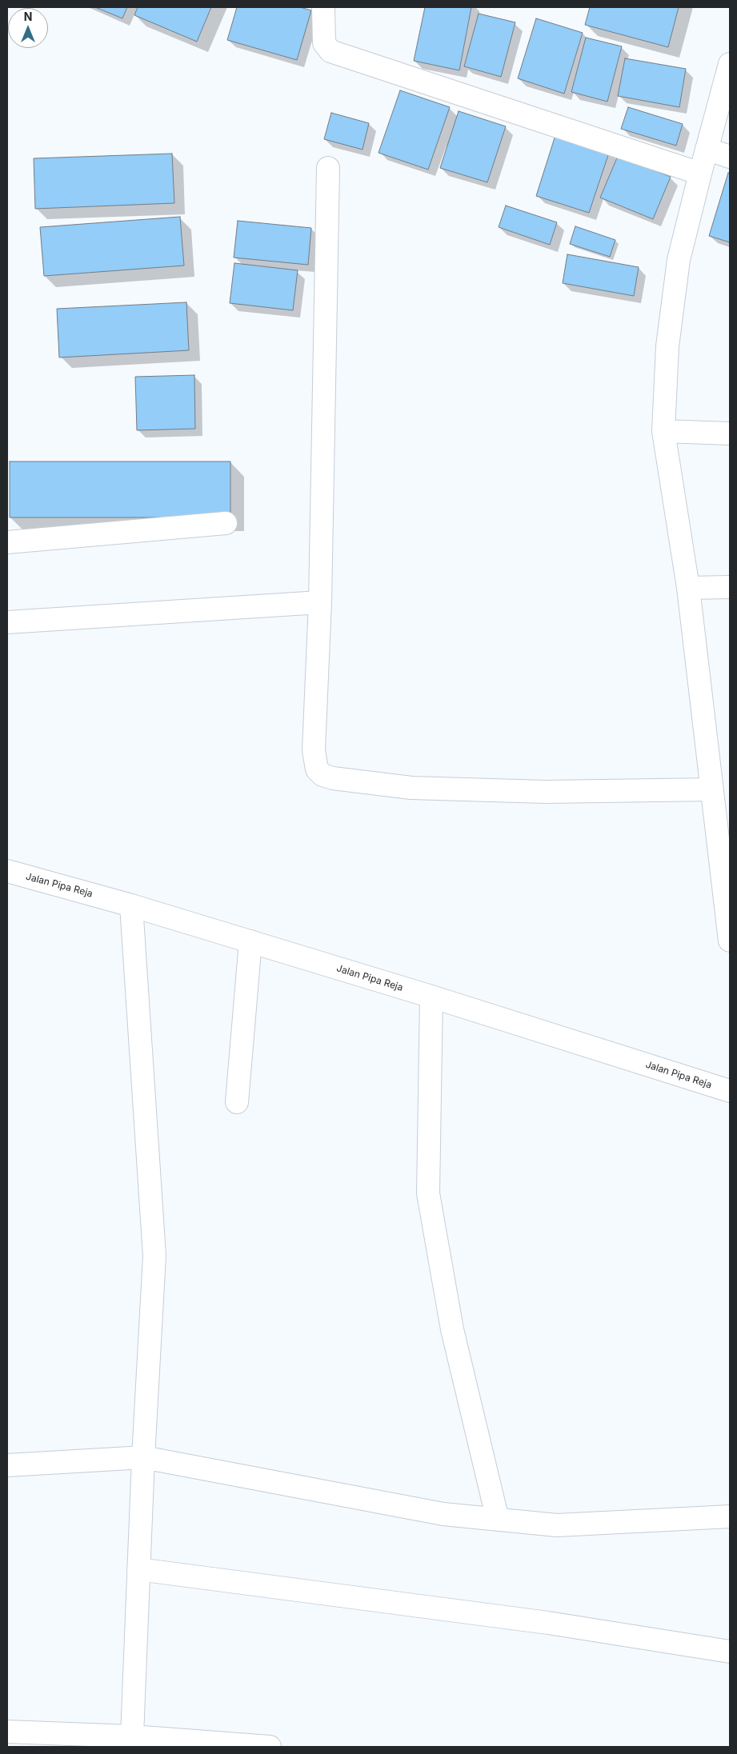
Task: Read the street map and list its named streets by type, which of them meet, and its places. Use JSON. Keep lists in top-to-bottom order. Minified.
{"streets":{"street":["Jalan Pipa Reja"]},"north":"top"}
